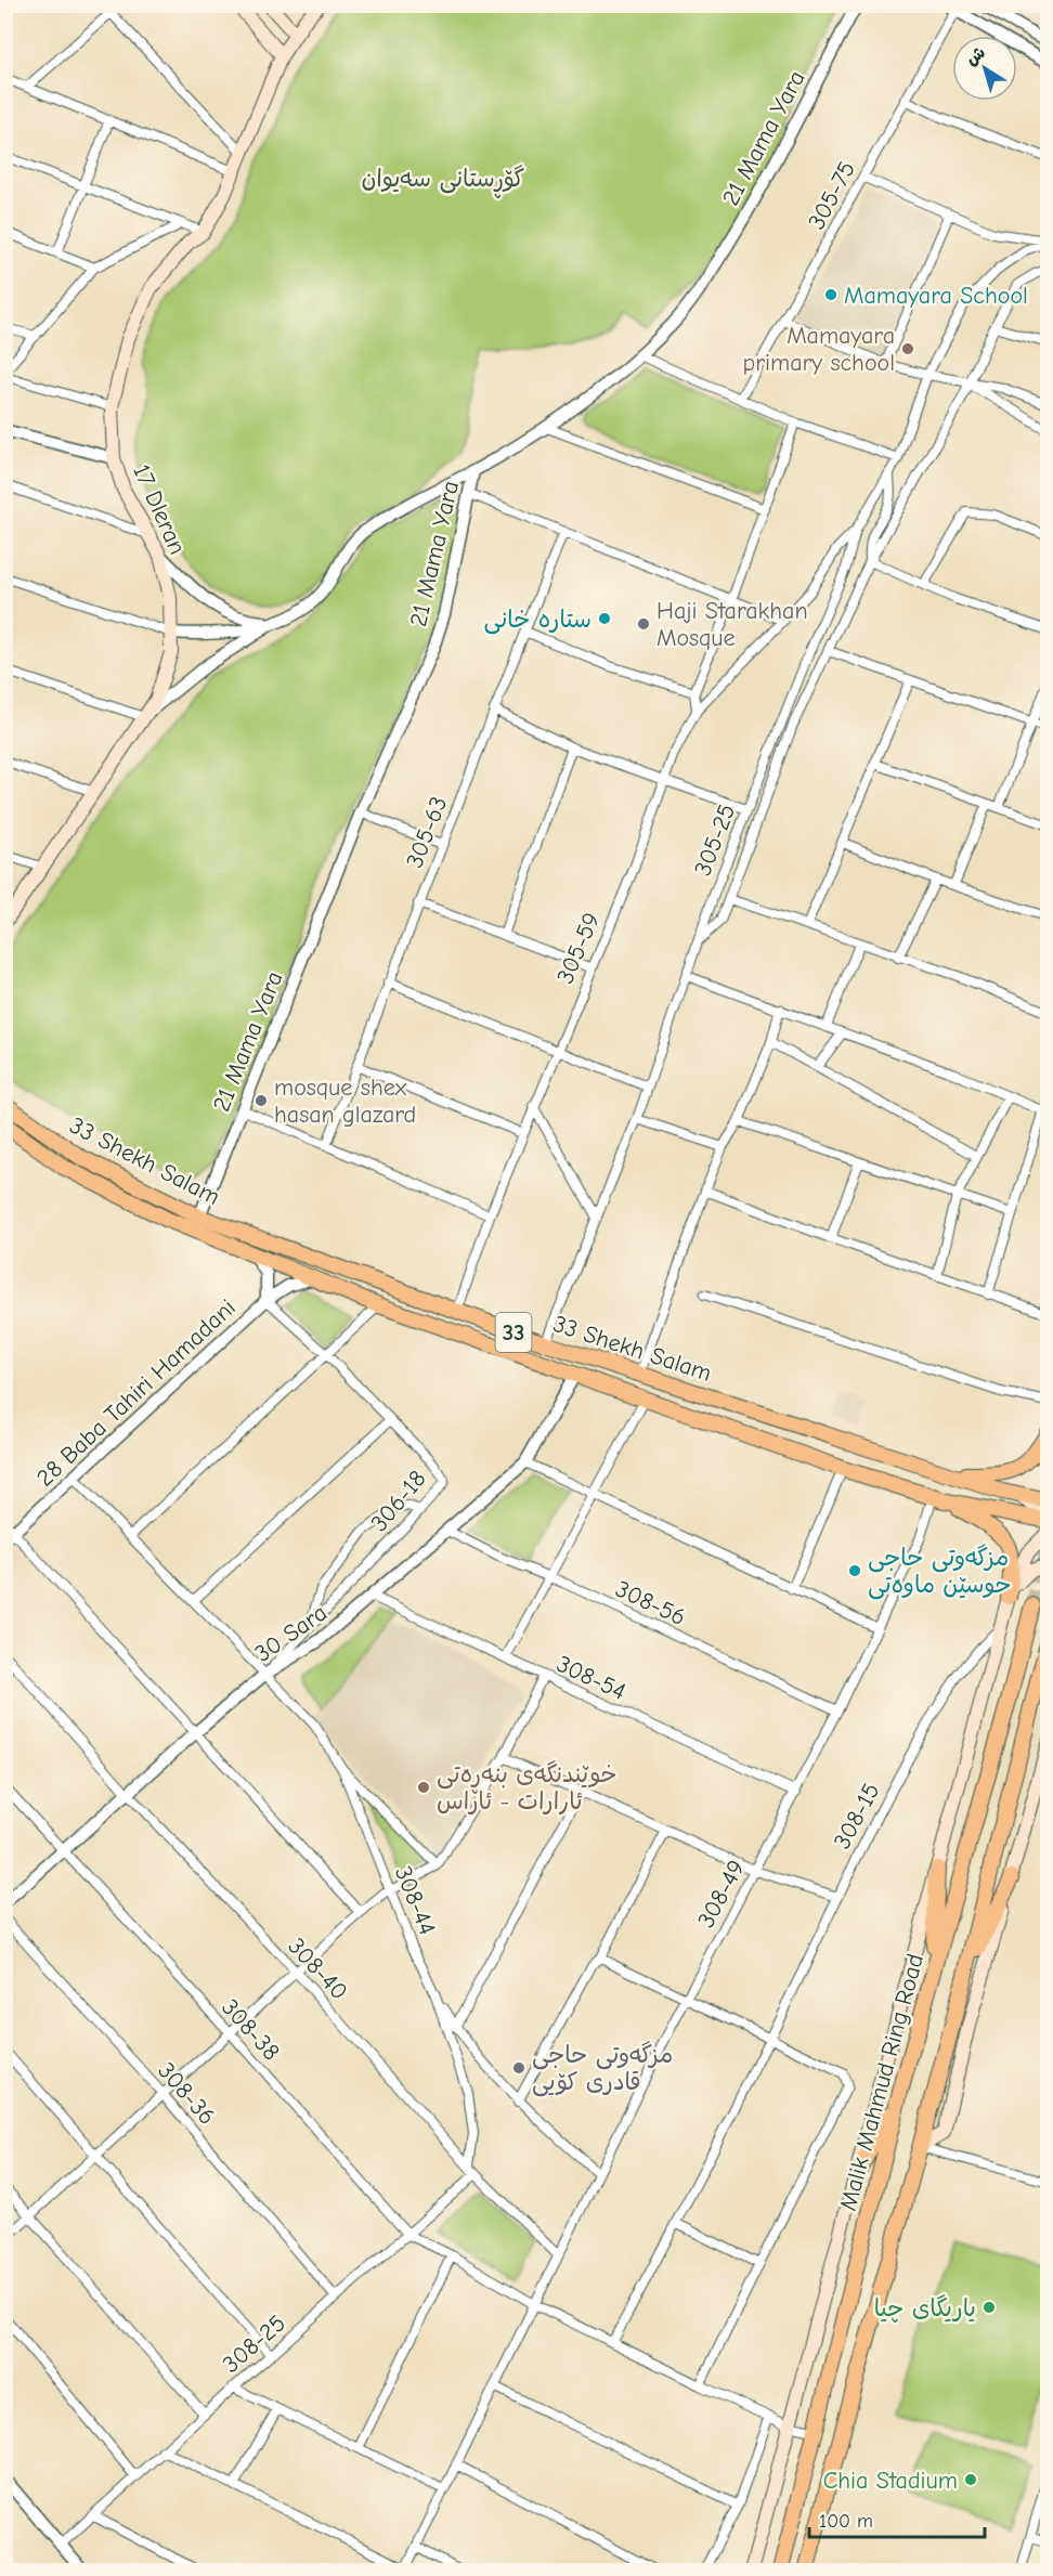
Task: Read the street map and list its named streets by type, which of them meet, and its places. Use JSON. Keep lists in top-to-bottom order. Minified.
{"streets":{"main road":["17 Dleran","33 Shekh Salam","33","Malik Mahmud Ring Road"],"street":["21 Mama Yara","305-75","305-63","305-25","305-59","28 Baba Tahiri Hamadani","306-18","308-56","30 Sara","308-54","308-15","308-49","308-44","308-40","308-38","308-36","308-25"]},"crossings":[["21 Mama Yara","33 Shekh Salam"],["305-25","33 Shekh Salam"],["305-59","33 Shekh Salam"],["33 Shekh Salam","28 Baba Tahiri Hamadani"],["33 Shekh Salam","30 Sara"],["33 Shekh Salam","308-49"],["28 Baba Tahiri Hamadani","306-18"],["28 Baba Tahiri Hamadani","308-44"],["306-18","30 Sara"],["306-18","308-44"],["308-56","30 Sara"],["308-56","308-49"],["30 Sara","308-54"],["30 Sara","308-44"],["30 Sara","308-40"],["30 Sara","308-38"],["308-54","308-49"],["308-49","308-40"],["308-44","308-40"],["308-44","308-25"],["308-40","308-25"],["308-38","308-25"],["308-36","308-25"]],"parks":["گۆڕستانی سەیوان"],"places":["Mamayara School","Mamayara primary school","ستاره خانی","Haji Starakhan Mosque","mosque shex hasan glazard","مزگەوتی حاجی حوسێن ماوەتی","خوێندنگەی بنەڕەتی ئارارات - ئاراس","مزگەوتی حاجی قادری کۆیی","یاریگای چیا","Chia Stadium"],"scale_bar":"100 m","north":"top left"}
